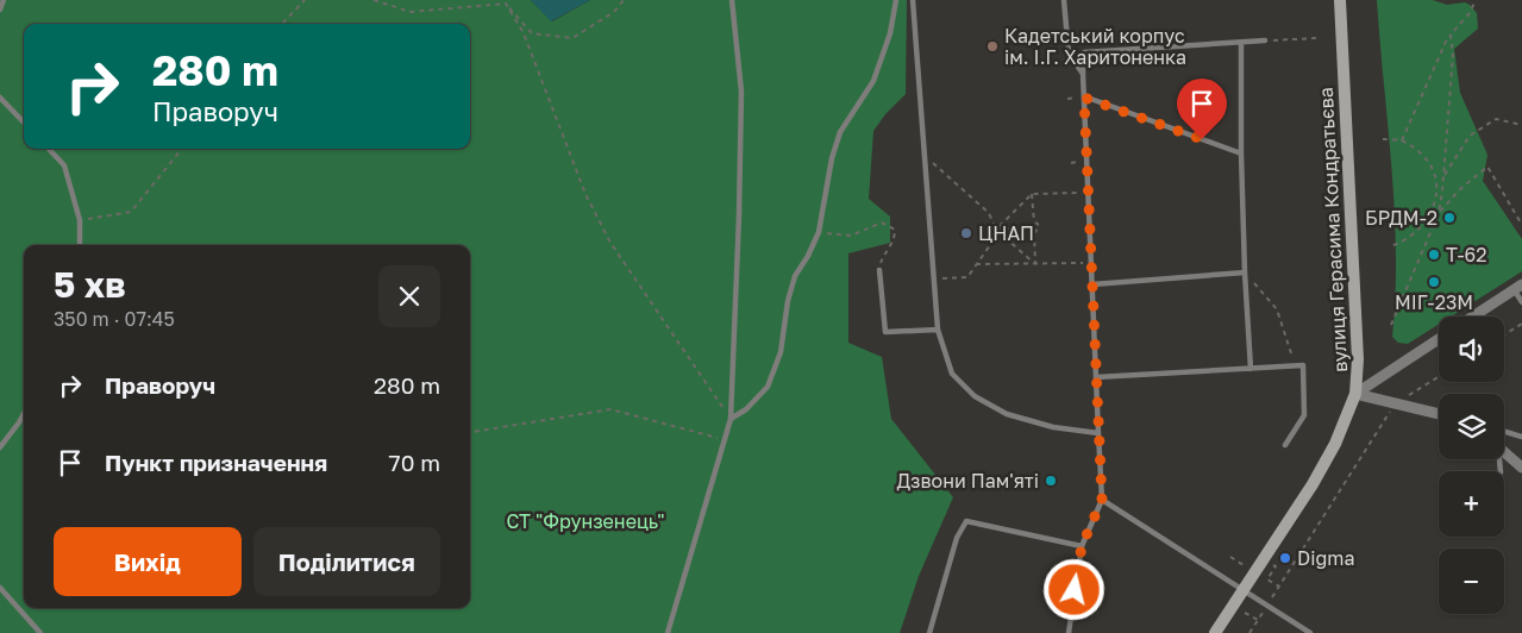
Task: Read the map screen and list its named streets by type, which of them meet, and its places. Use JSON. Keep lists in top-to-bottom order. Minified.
{"streets":{"main road":["вулиця Герасима Кондратьєва"]},"parks":["СТ \"Фрунзенець\""],"places":["Кадетський корпус ім. І.Г. Харитоненка","БРДМ-2","ЦНАП","Т-62","МІГ-23М","Дзвони Пам'яті","Digma"],"page":{"turn":["280 m","Праворуч"],"heading":["5 хв","350 m · 07:45"],"map_buttons":["+","−"],"list":[{"name":"Праворуч","value":"280 m"},{"name":"Пункт призначення","value":"70 m"}],"buttons":["Вихід","Поділитися"]}}
